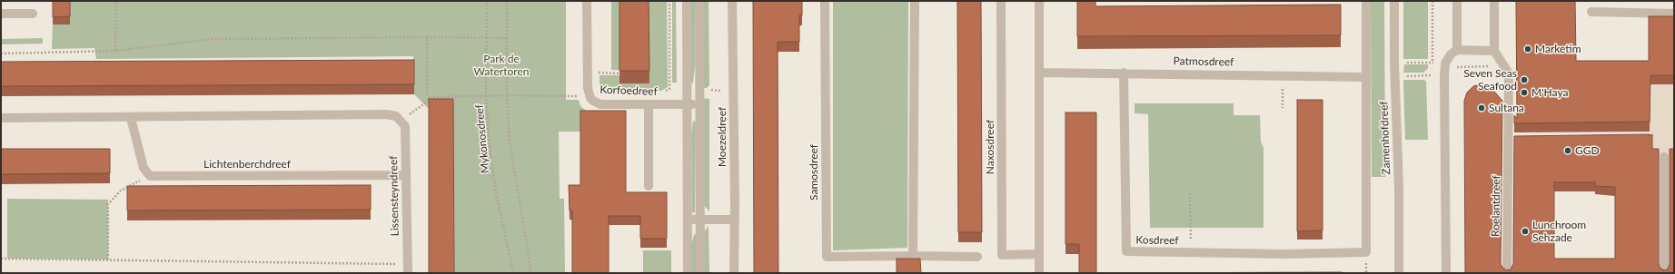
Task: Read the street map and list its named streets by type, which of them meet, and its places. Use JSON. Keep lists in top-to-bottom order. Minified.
{"streets":{"street":["Patmosdreef","Korfoedreef","Moezeldreef","Zamenhofdreef","Naxosdreef","Lichtenberchdreef","Samosdreef","Lissensteyndreef","Roelantdreef","Kosdreef"],"path":["Mykonosdreef"]},"crossings":[["Patmosdreef","Zamenhofdreef"],["Patmosdreef","Kosdreef"],["Korfoedreef","Moezeldreef"],["Zamenhofdreef","Kosdreef"],["Lichtenberchdreef","Lissensteyndreef"]],"parks":["Park de Watertoren"],"places":["Marketim","Seven Seas Seafood","M'Haya","Sultana","GGD","Lunchroom Sehzade"]}
